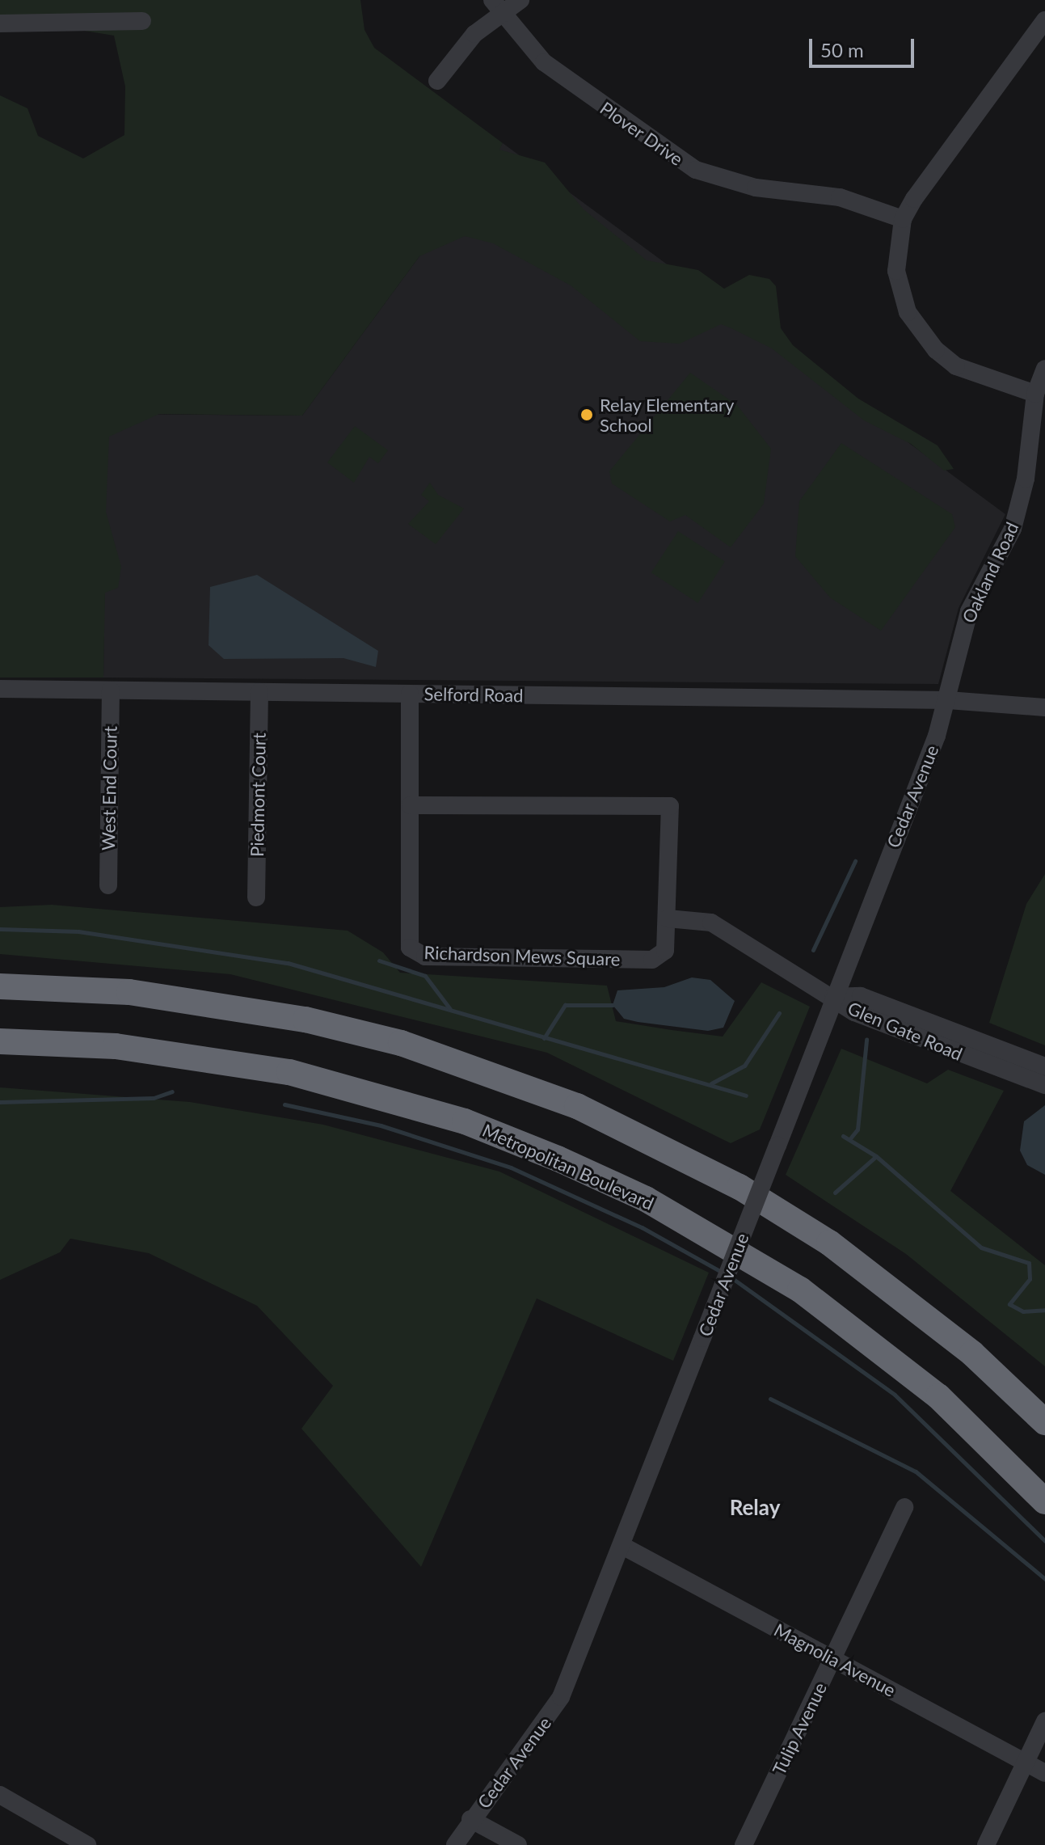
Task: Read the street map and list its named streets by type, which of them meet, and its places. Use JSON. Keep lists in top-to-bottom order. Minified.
{"streets":{"highway":["Metropolitan Boulevard"],"street":["Plover Drive","Oakland Road","Selford Road","West End Court","Piedmont Court","Cedar Avenue","Richardson Mews Square","Glen Gate Road","Magnolia Avenue","Tulip Avenue"]},"crossings":[["Oakland Road","Selford Road"],["Oakland Road","Cedar Avenue"],["Selford Road","West End Court"],["Selford Road","Piedmont Court"],["Selford Road","Cedar Avenue"],["Selford Road","Richardson Mews Square"],["Cedar Avenue","Glen Gate Road"],["Cedar Avenue","Magnolia Avenue"],["Magnolia Avenue","Tulip Avenue"]],"districts":["Relay"],"places":["Relay Elementary School"],"scale_bar":"50 m"}
